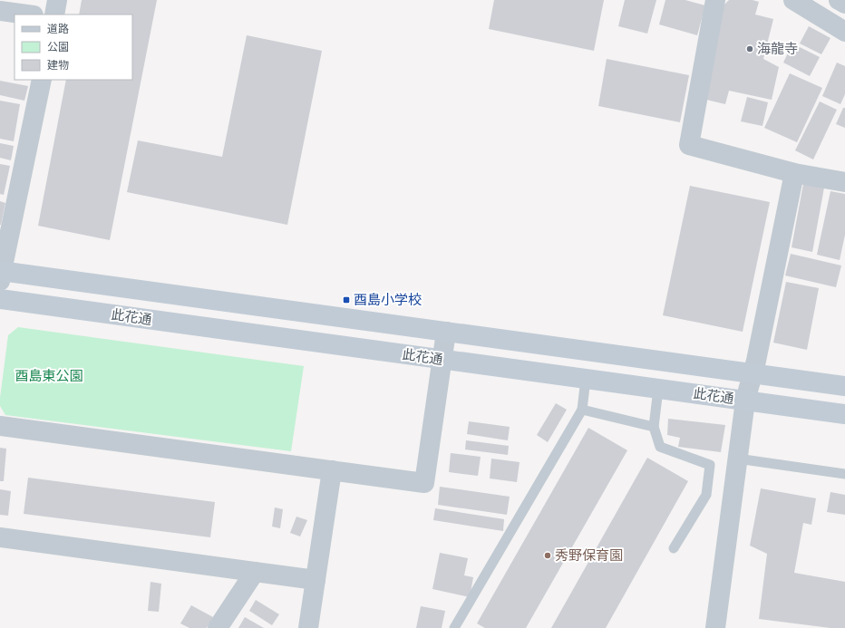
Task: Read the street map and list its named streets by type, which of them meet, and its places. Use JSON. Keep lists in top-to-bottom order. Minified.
{"streets":{"street":["此花通"]},"parks":["酉島東公園"],"places":{"other":["海龍寺","秀野保育園"],"transit":["酉島小学校"]},"legend":["道路","公園","建物"]}
